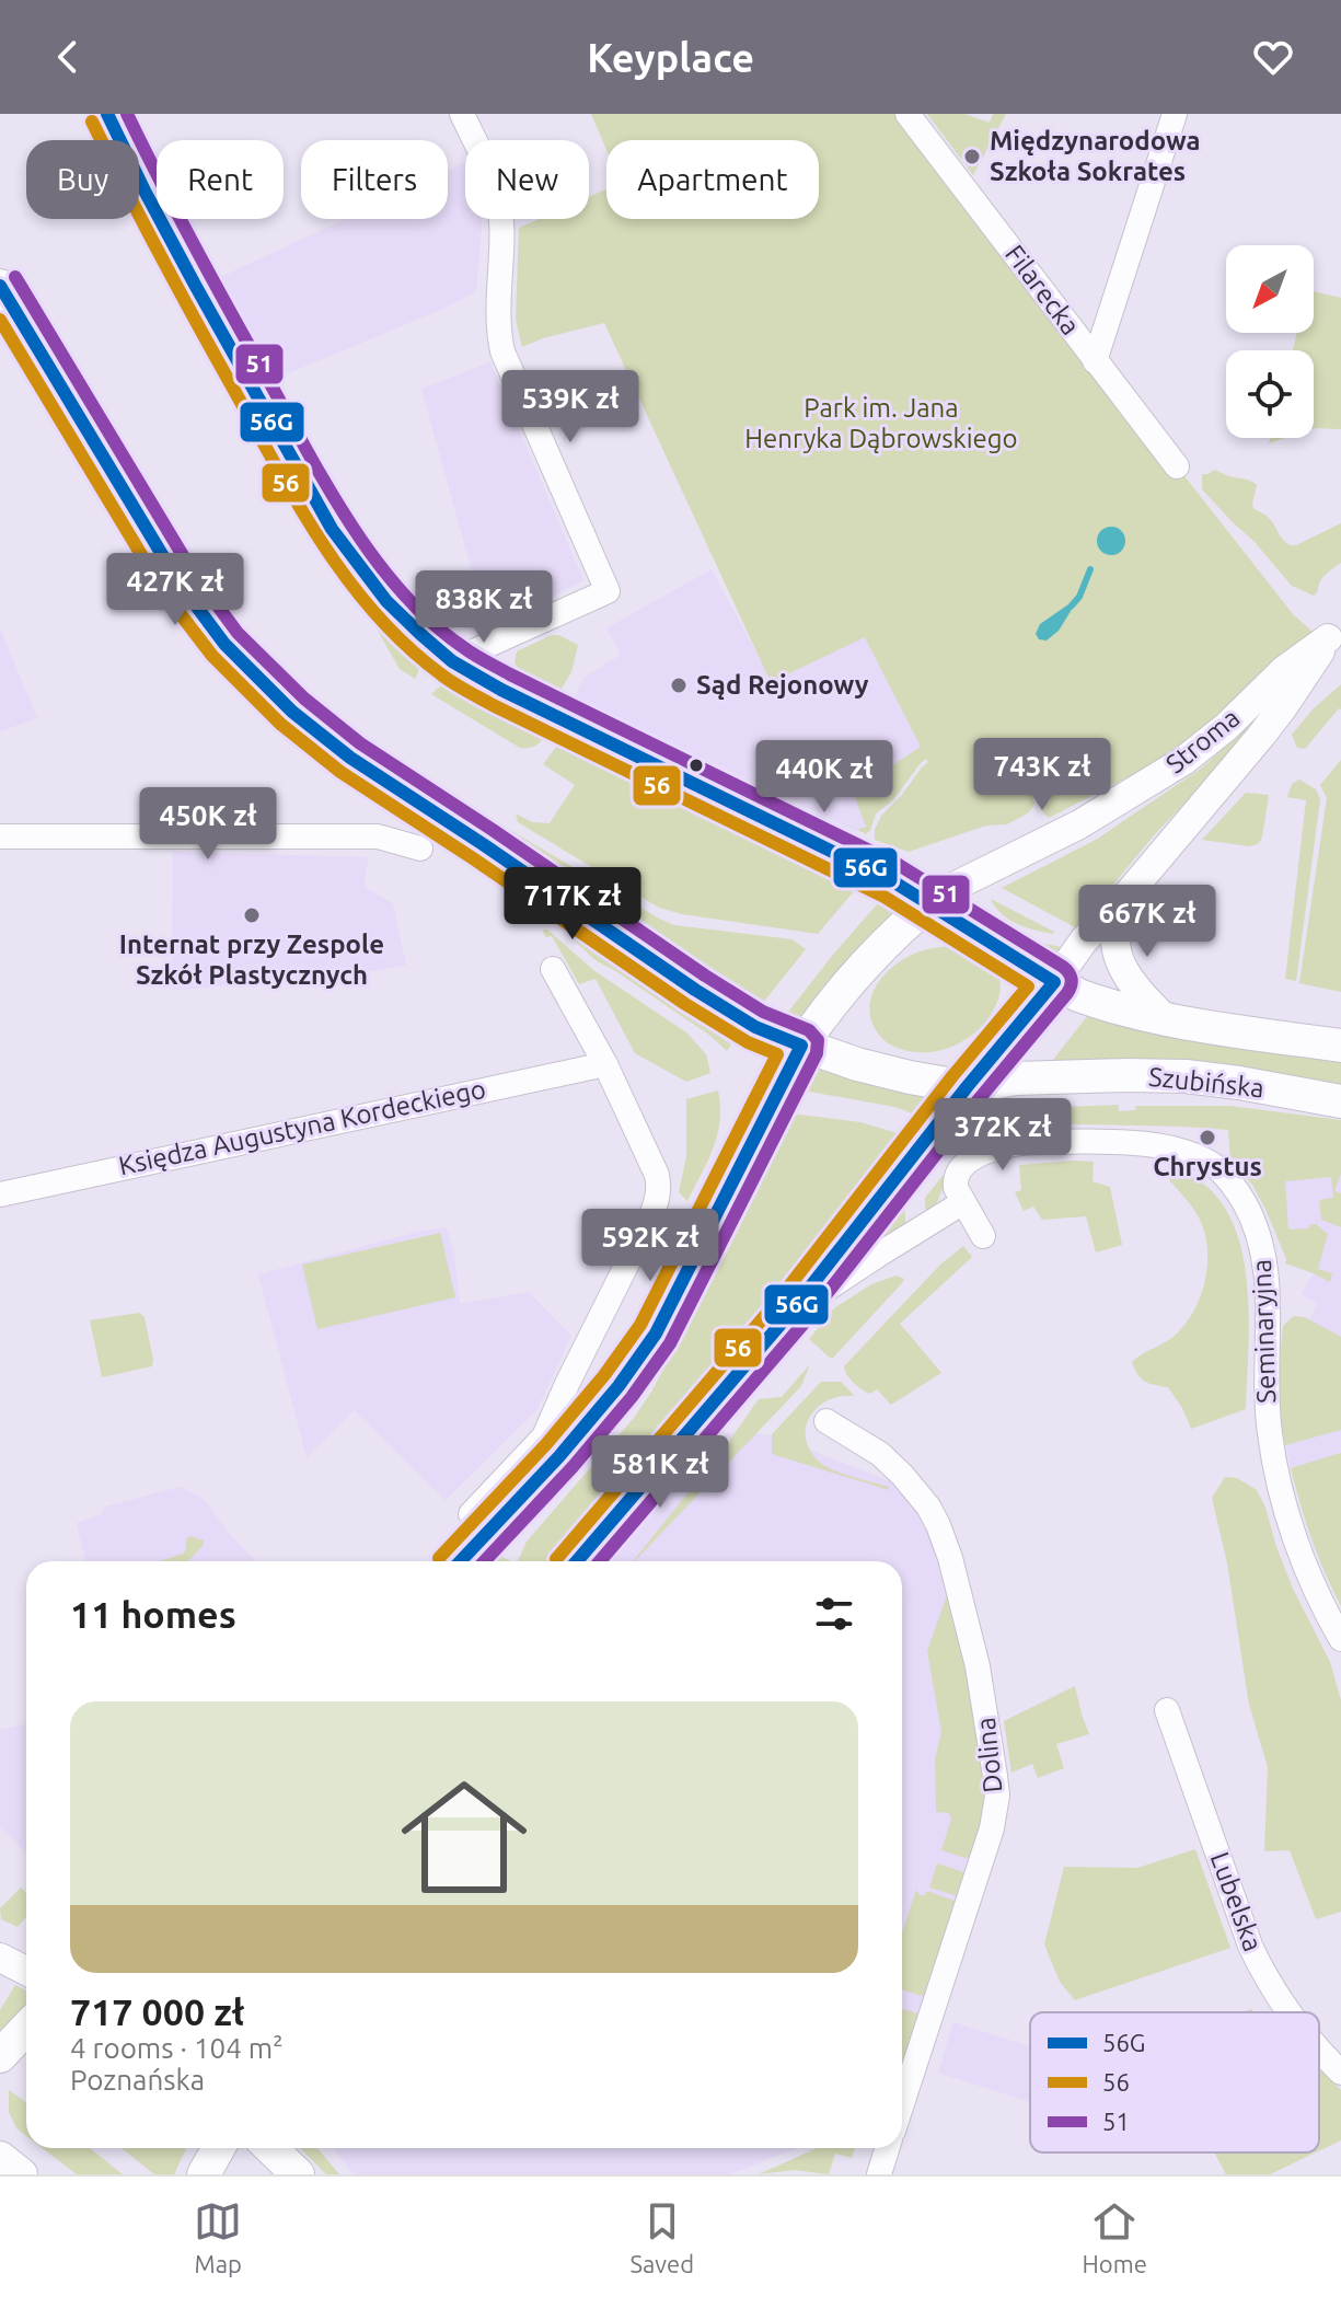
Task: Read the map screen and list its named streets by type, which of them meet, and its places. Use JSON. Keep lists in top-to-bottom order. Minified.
{"streets":{"main road":["Szubińska"],"street":["Filarecka","Stroma","Księdza Augustyna Kordeckiego","Seminaryjna","Dolina","Lubelska"]},"crossings":[["Stroma","Szubińska"]],"parks":["Park im. Jana Henryka Dąbrowskiego"],"places":["Międzynarodowa Szkoła Sokrates","Sąd Rejonowy","Internat przy Zespole Szkół Plastycznych","Chrystus"],"lines":["transit line 56G","transit line 51","transit line 56"],"legend":["56G","56","51"],"north":"bottom left","page":{"header":"Keyplace","chip":["Buy","Rent","Filters","New","Apartment"],"price":["539K zł","427K zł","838K zł","743K zł","440K zł","450K zł","717K zł","667K zł","372K zł","592K zł","581K zł"],"heading":"11 homes","list":[{"name":"717 000 zł","note":"4 rooms · 104 m² · Poznańska"}],"tabs":["Map","Saved","Home"]}}
